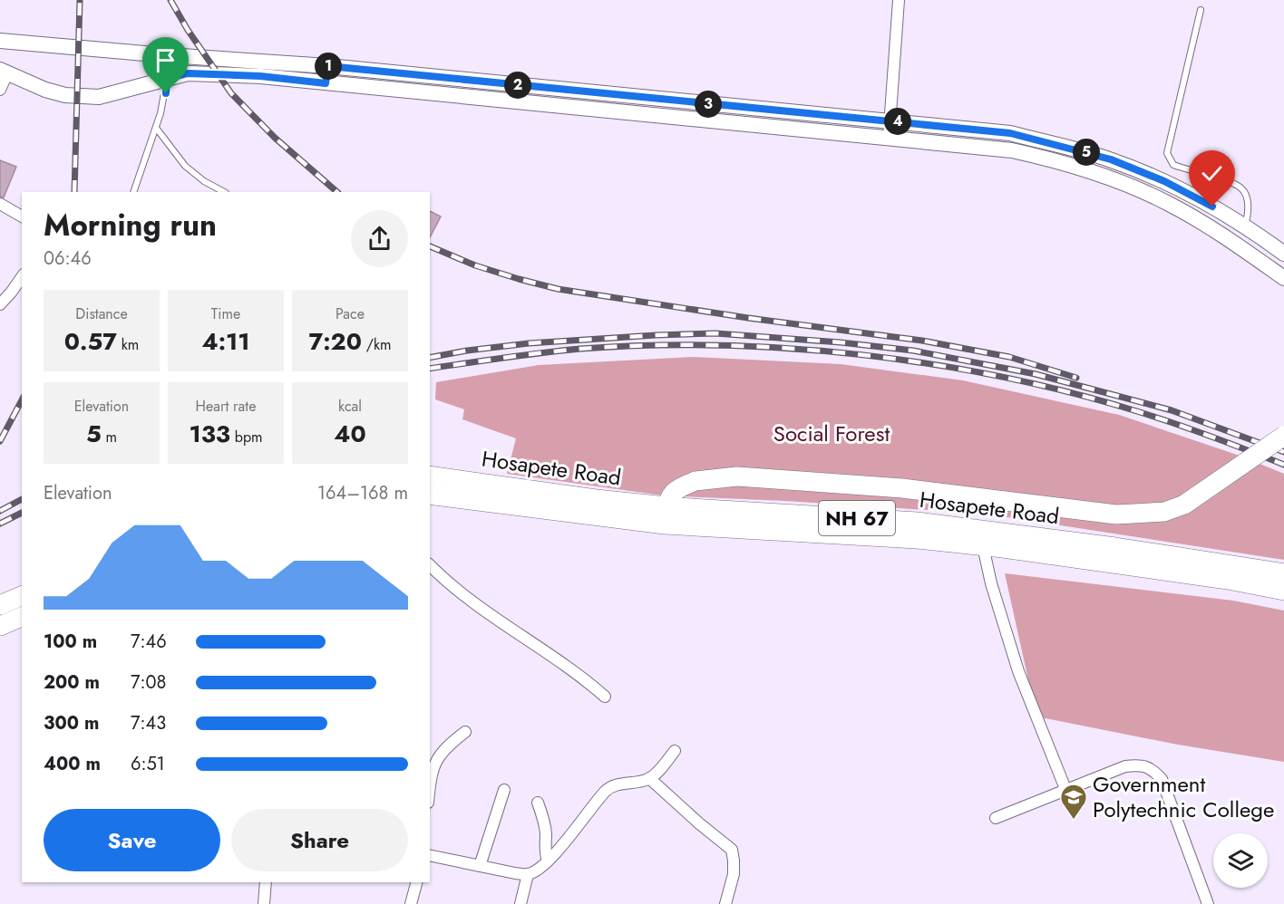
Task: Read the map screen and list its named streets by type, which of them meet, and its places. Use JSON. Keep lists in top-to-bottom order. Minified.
{"streets":{"highway":["Hosapete Road","NH 67"]},"parks":["Social Forest"],"places":{"school or university":["Government Polytechnic College"]},"page":{"pins":["1","2","3","4","5"],"heading":["Morning run","06:46"],"stats":[["Distance","0.57 km"],["Time","4:11"],["Pace","7:20 /km"],["Elevation","5 m"],["Heart rate","133 bpm"],["kcal","40"]],"chart":["Elevation","164–168 m"],"list":[{"name":"100 m","note":"7:46"},{"name":"200 m","note":"7:08"},{"name":"300 m","note":"7:43"},{"name":"400 m","note":"6:51"}],"buttons":["Save","Share"]}}
